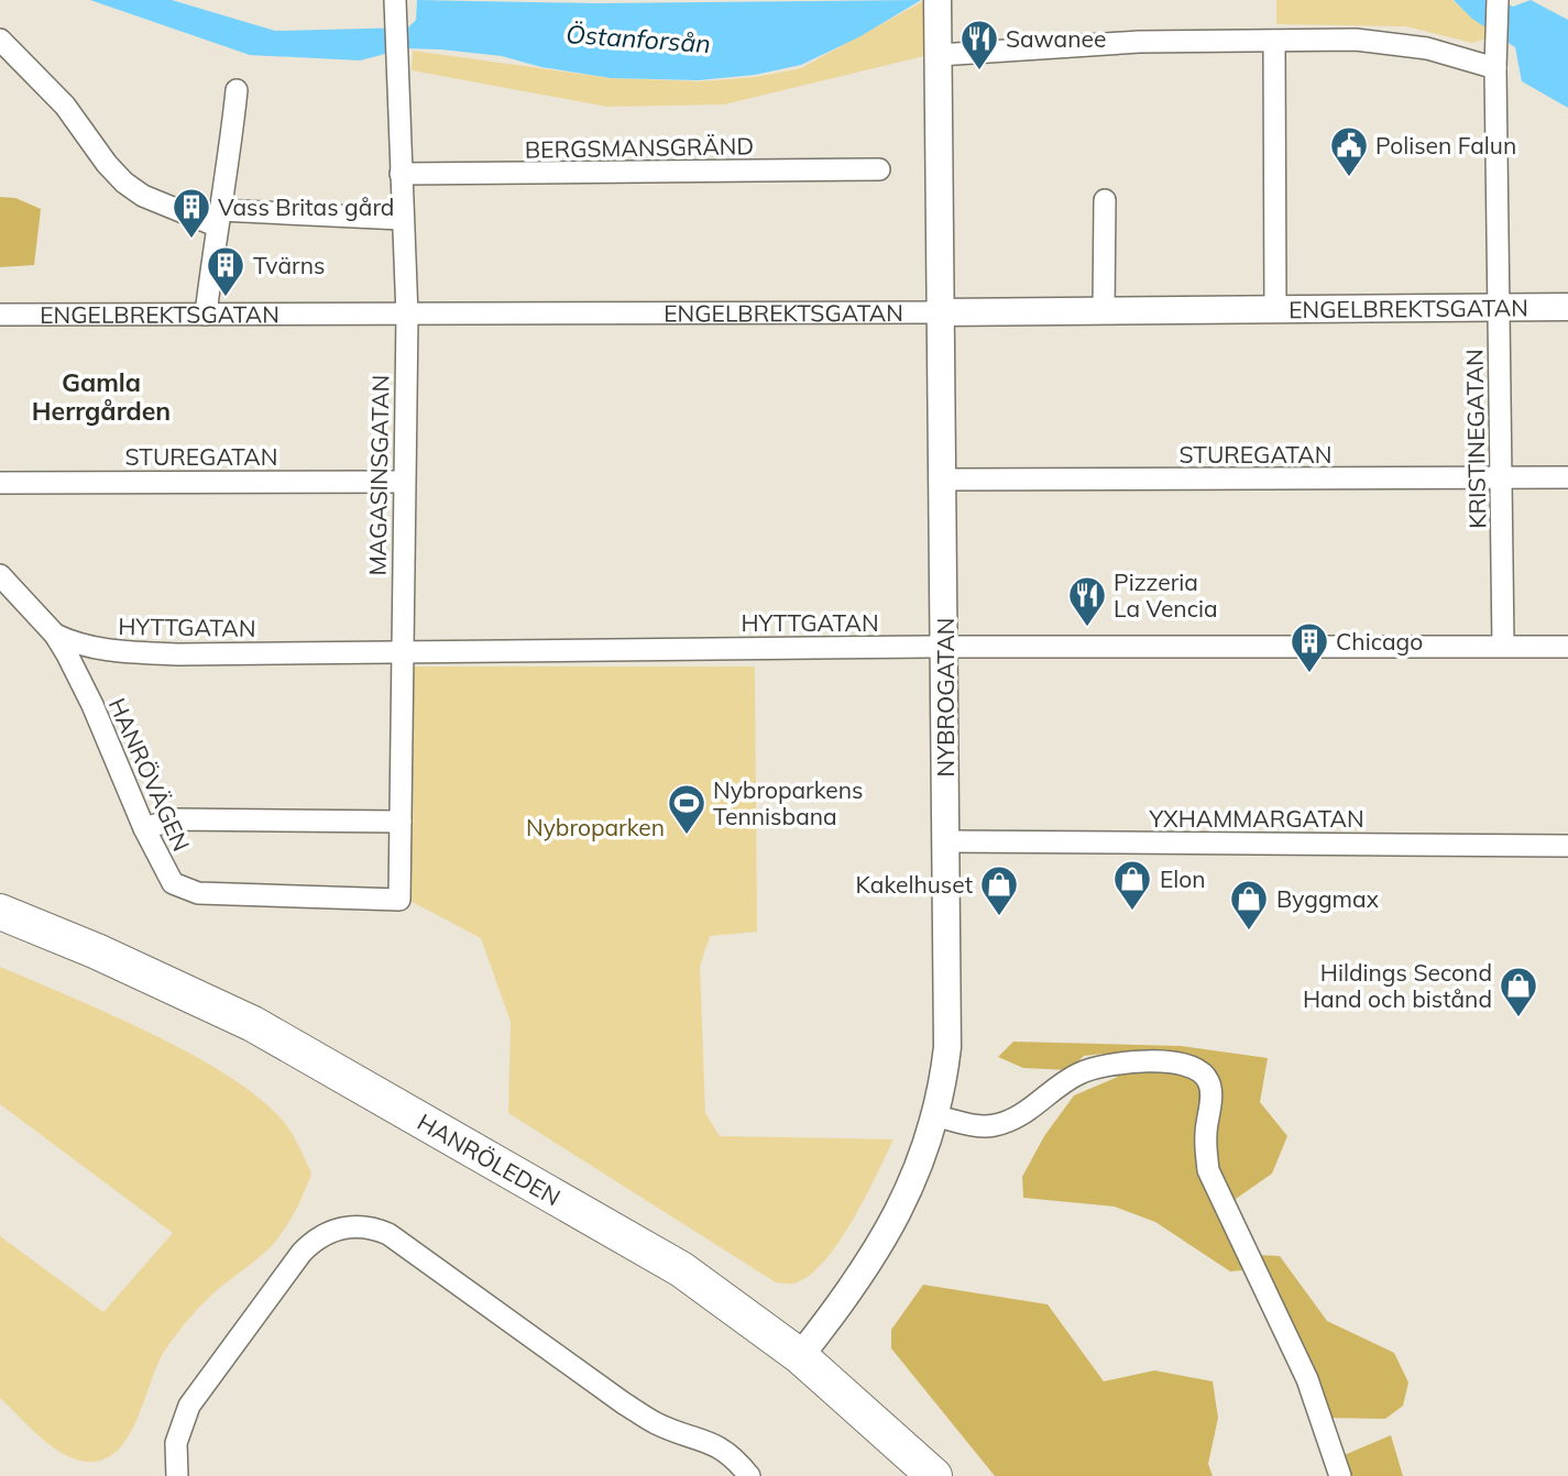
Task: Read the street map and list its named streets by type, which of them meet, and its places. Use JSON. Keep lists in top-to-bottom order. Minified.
{"streets":{"highway":["HANRÖLEDEN"],"street":["BERGSMANSGRÄND","ENGELBREKTSGATAN","KRISTINEGATAN","STUREGATAN","MAGASINSGATAN","HYTTGATAN","NYBROGATAN","HANRÖVÄGEN","YXHAMMARGATAN"]},"crossings":[["BERGSMANSGRÄND","MAGASINSGATAN"],["ENGELBREKTSGATAN","KRISTINEGATAN"],["ENGELBREKTSGATAN","MAGASINSGATAN"],["ENGELBREKTSGATAN","NYBROGATAN"],["KRISTINEGATAN","STUREGATAN"],["KRISTINEGATAN","HYTTGATAN"],["STUREGATAN","MAGASINSGATAN"],["STUREGATAN","NYBROGATAN"],["MAGASINSGATAN","HYTTGATAN"],["MAGASINSGATAN","HANRÖVÄGEN"],["HYTTGATAN","NYBROGATAN"],["HYTTGATAN","HANRÖVÄGEN"],["NYBROGATAN","YXHAMMARGATAN"],["NYBROGATAN","HANRÖLEDEN"]],"districts":["Gamla Herrgården"],"water":["Östanforsån"],"parks":["Nybroparken"],"places":{"restaurant":["Sawanee","Pizzeria La Vencia"],"public building":["Polisen Falun"],"building":["Vass Britas gård","Tvärns","Chicago"],"sports":["Nybroparkens Tennisbana"],"shop":["Elon","Kakelhuset","Byggmax","Hildings Second Hand och bistånd"]}}
